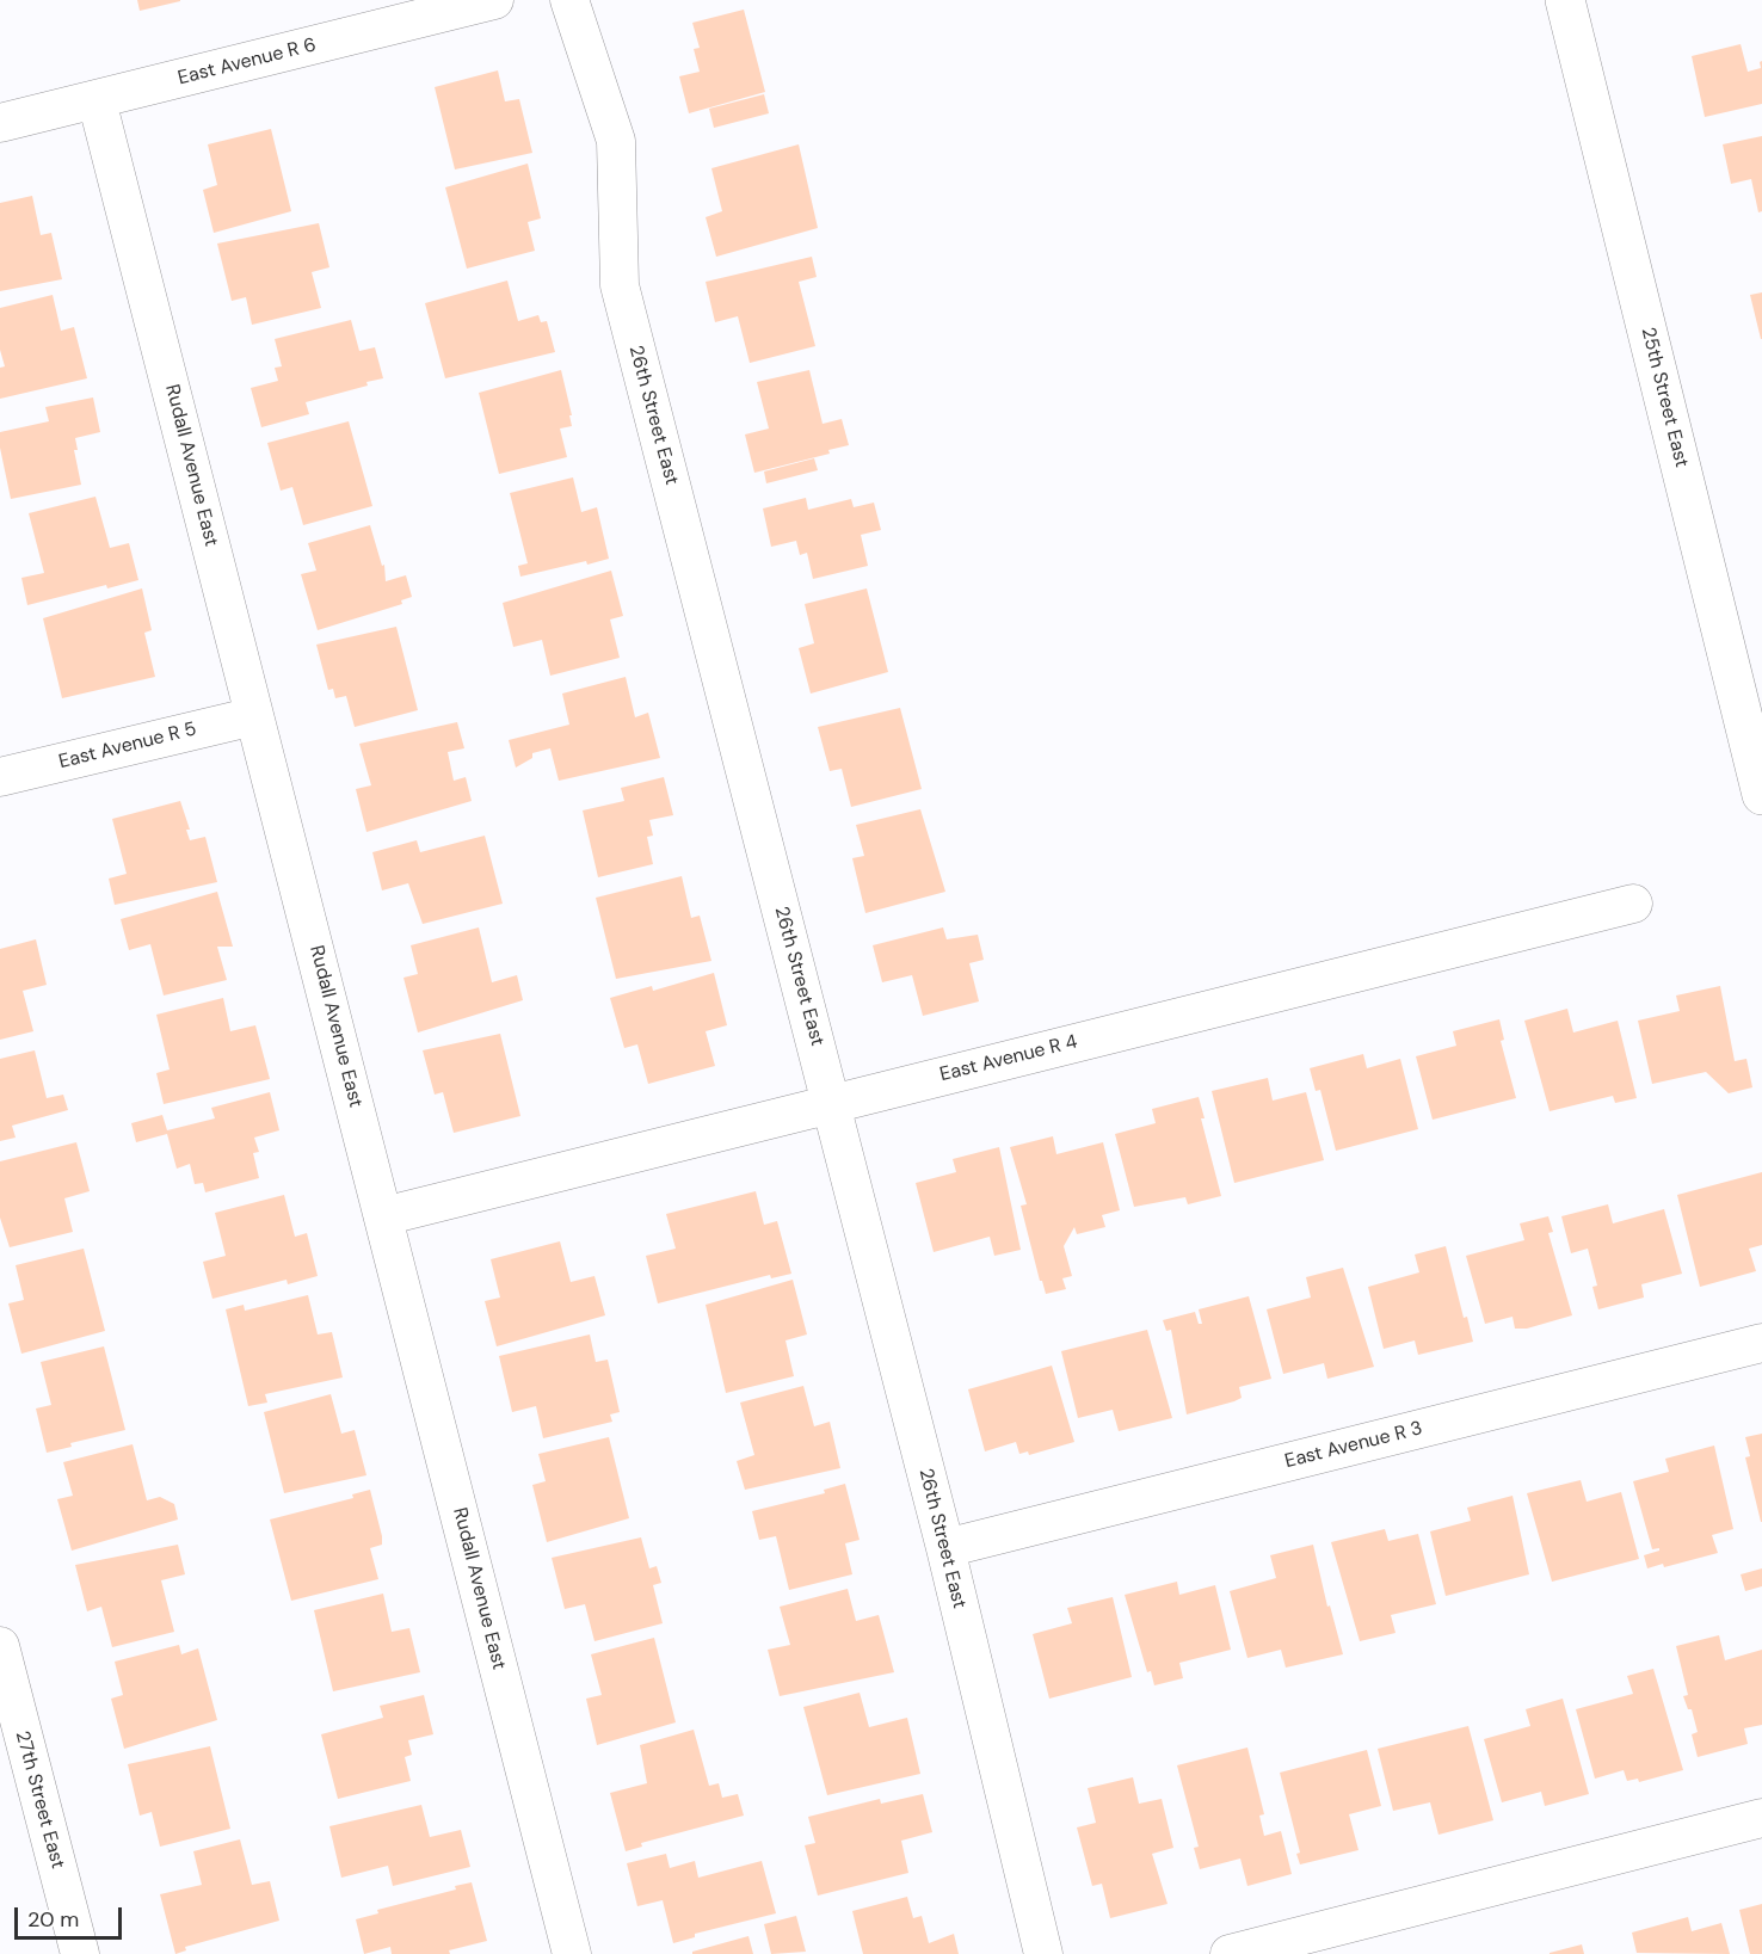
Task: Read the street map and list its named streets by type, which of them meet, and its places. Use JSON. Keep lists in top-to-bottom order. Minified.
{"streets":{"main road":["25th Street East"],"street":["East Avenue R 6","26th Street East","Rudall Avenue East","East Avenue R 5","East Avenue R 4","East Avenue R 3","27th Street East"]},"crossings":[["East Avenue R 6","Rudall Avenue East"],["26th Street East","East Avenue R 4"],["26th Street East","East Avenue R 3"],["Rudall Avenue East","East Avenue R 5"],["Rudall Avenue East","East Avenue R 4"]],"scale_bar":"20 m"}
